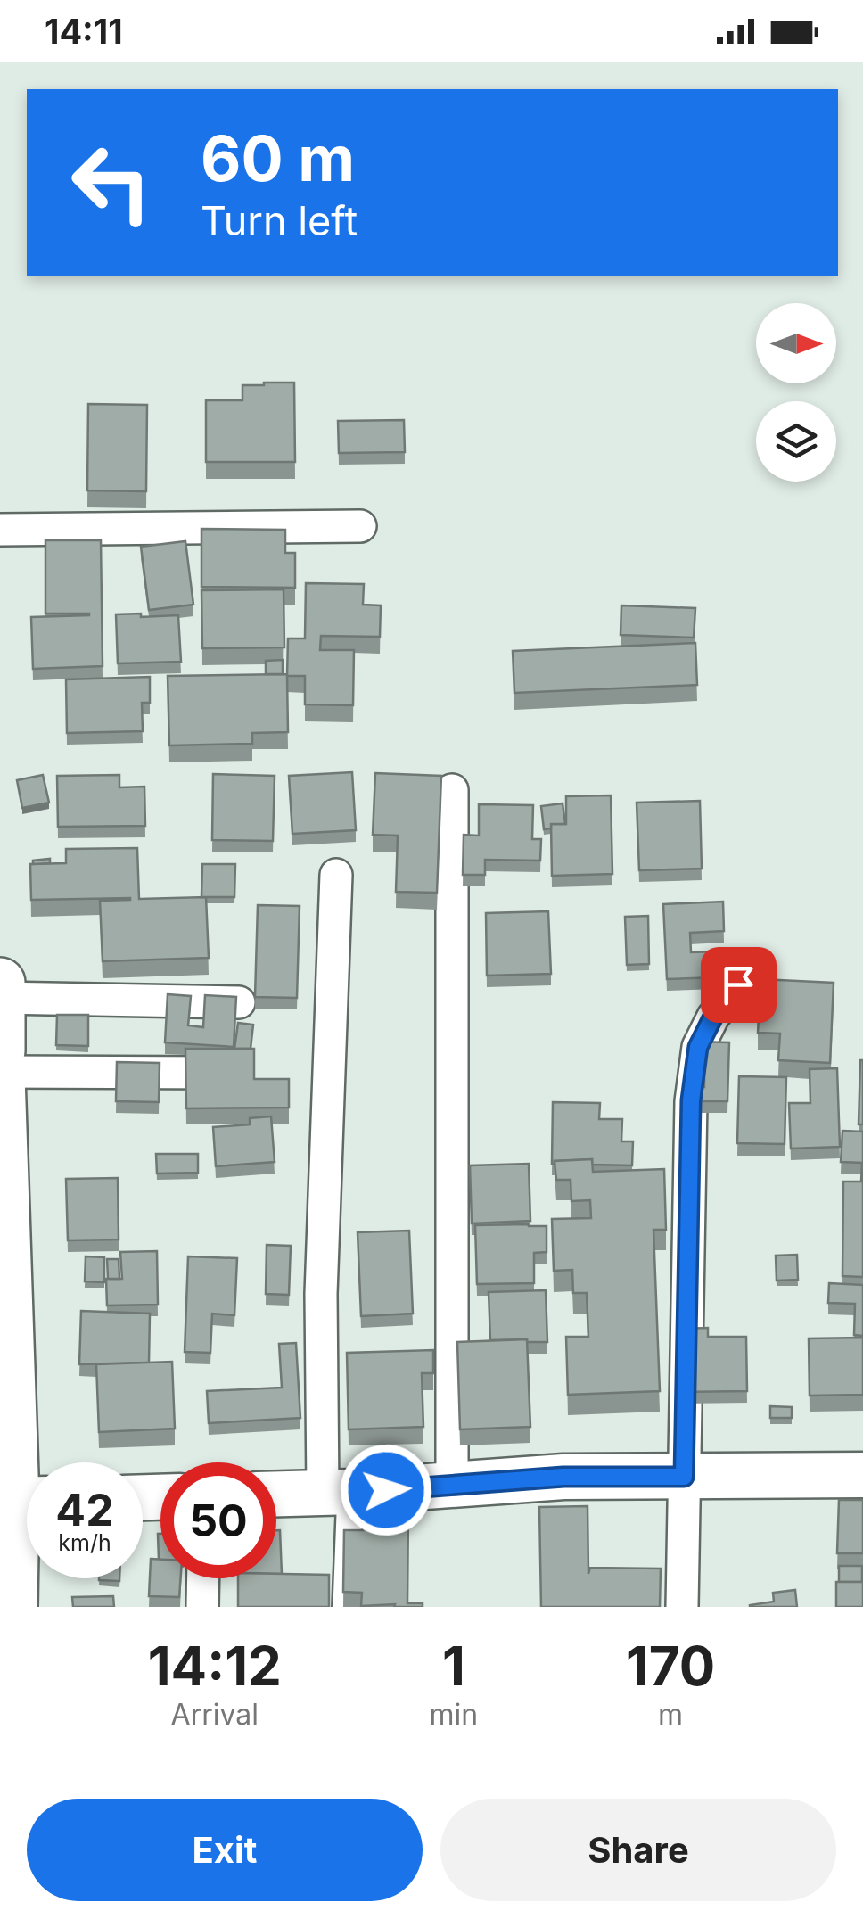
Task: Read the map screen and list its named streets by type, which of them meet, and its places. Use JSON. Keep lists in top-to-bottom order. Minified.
{"north":"right","page":{"status":"14:11","turn":["60 m","Turn left"],"speed":"42 km/h","limit":"50","eta":["14:12","Arrival","1","min","170","m"],"buttons":["Exit","Share"]}}
